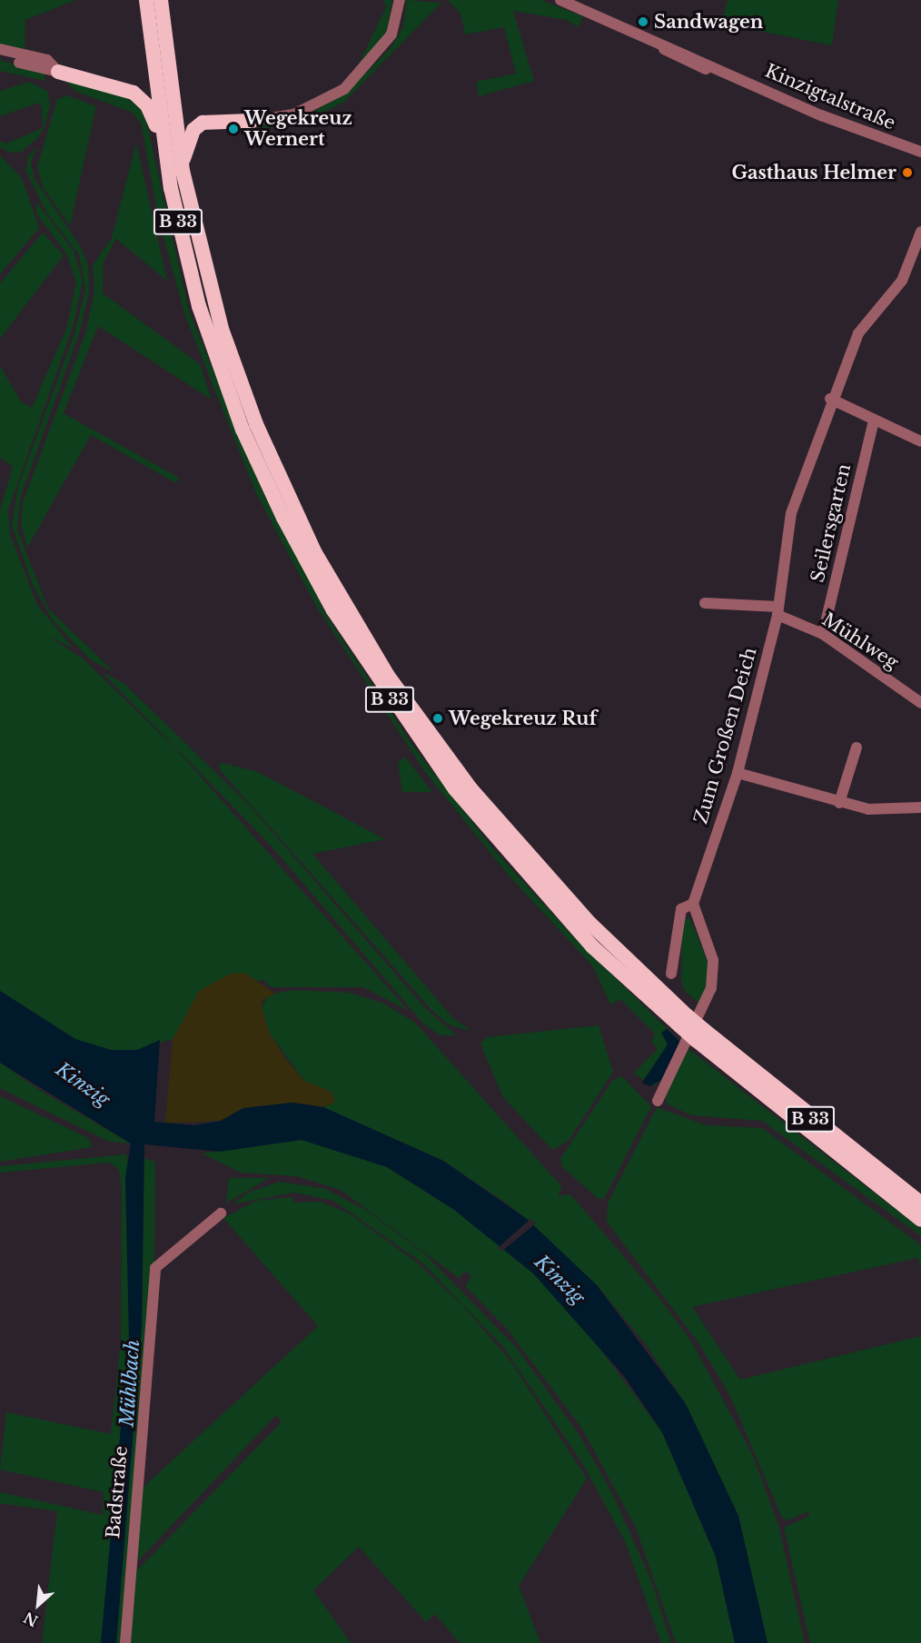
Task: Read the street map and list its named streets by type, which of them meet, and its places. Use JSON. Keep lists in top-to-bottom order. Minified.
{"streets":{"highway":["B 33"],"street":["Kinzigtalstraße","Seilersgarten","Mühlweg","Zum Großen Deich","Badstraße"]},"crossings":[["Seilersgarten","Mühlweg"],["Mühlweg","Zum Großen Deich"]],"water":["Kinzig","Mühlbach"],"places":["Sandwagen","Wegekreuz Wernert","Gasthaus Helmer","Wegekreuz Ruf"],"north":"bottom left"}
